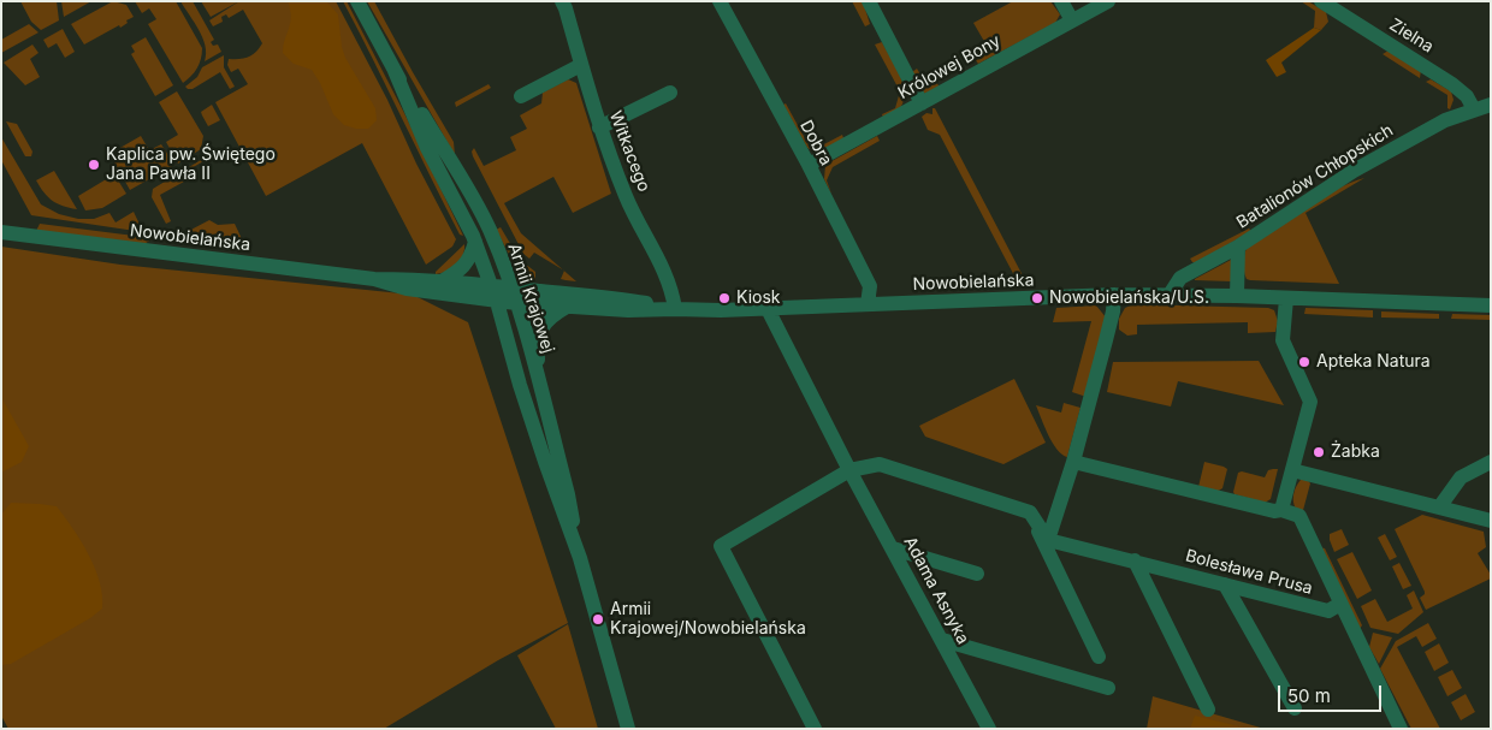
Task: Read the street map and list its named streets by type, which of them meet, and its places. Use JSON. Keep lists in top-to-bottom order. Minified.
{"streets":{"street":["Zielna","Królowej Bony","Dobra","Witkacego","Batalionów Chłopskich","Nowobielańska","Armii Krajowej","Bolesława Prusa","Adama Asnyka"]},"crossings":[["Zielna","Batalionów Chłopskich"],["Królowej Bony","Dobra"],["Dobra","Nowobielańska"],["Witkacego","Nowobielańska"],["Batalionów Chłopskich","Nowobielańska"],["Nowobielańska","Armii Krajowej"],["Nowobielańska","Adama Asnyka"]],"places":["Kaplica pw. Świętego Jana Pawła II","Kiosk","Nowobielańska/U.S.","Apteka Natura","Żabka","Armii Krajowej/Nowobielańska"],"scale_bar":"50 m"}
